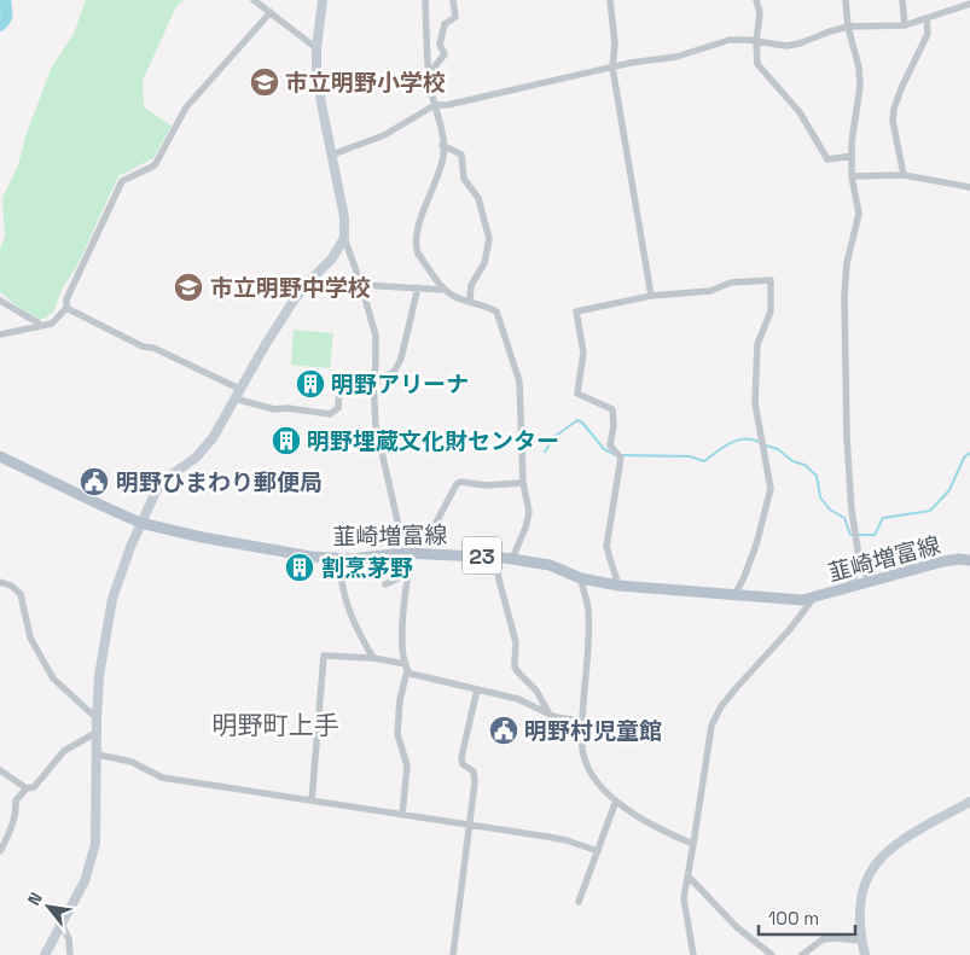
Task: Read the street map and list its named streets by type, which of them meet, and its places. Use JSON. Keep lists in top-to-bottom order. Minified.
{"streets":{"main road":["韮崎増富線","23"]},"districts":["明野町上手"],"places":{"school or university":["市立明野小学校","市立明野中学校"],"building":["明野アリーナ","明野埋蔵文化財センター","割烹茅野"],"public building":["明野ひまわり郵便局","明野村児童館"]},"scale_bar":"100 m","north":"top left"}
